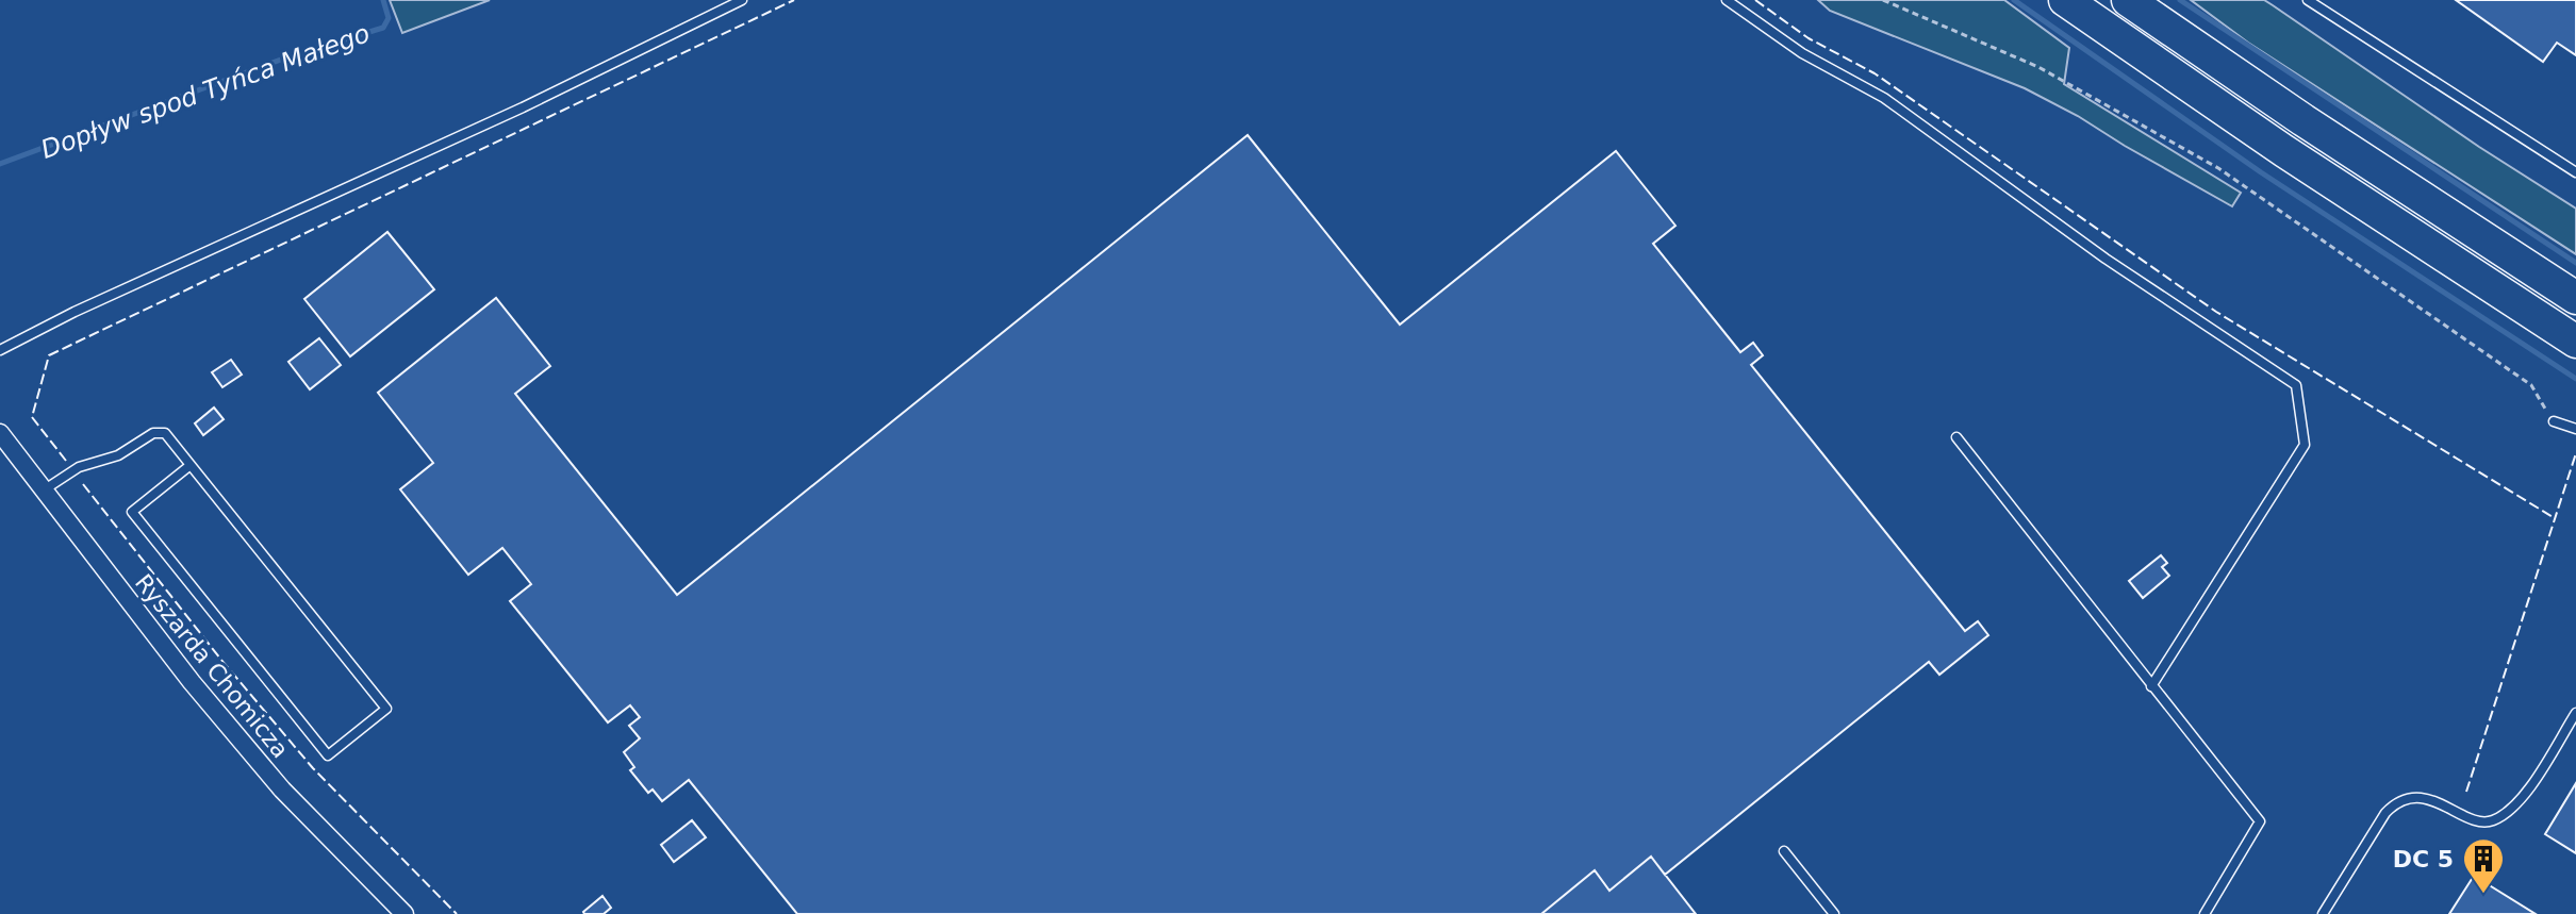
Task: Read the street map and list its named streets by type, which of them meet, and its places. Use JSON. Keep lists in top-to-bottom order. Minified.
{"streets":{"street":["Ryszarda Chomicza"]},"water":["Dopływ spod Tyńca Małego"],"places":{"building":["DC 5"]}}
